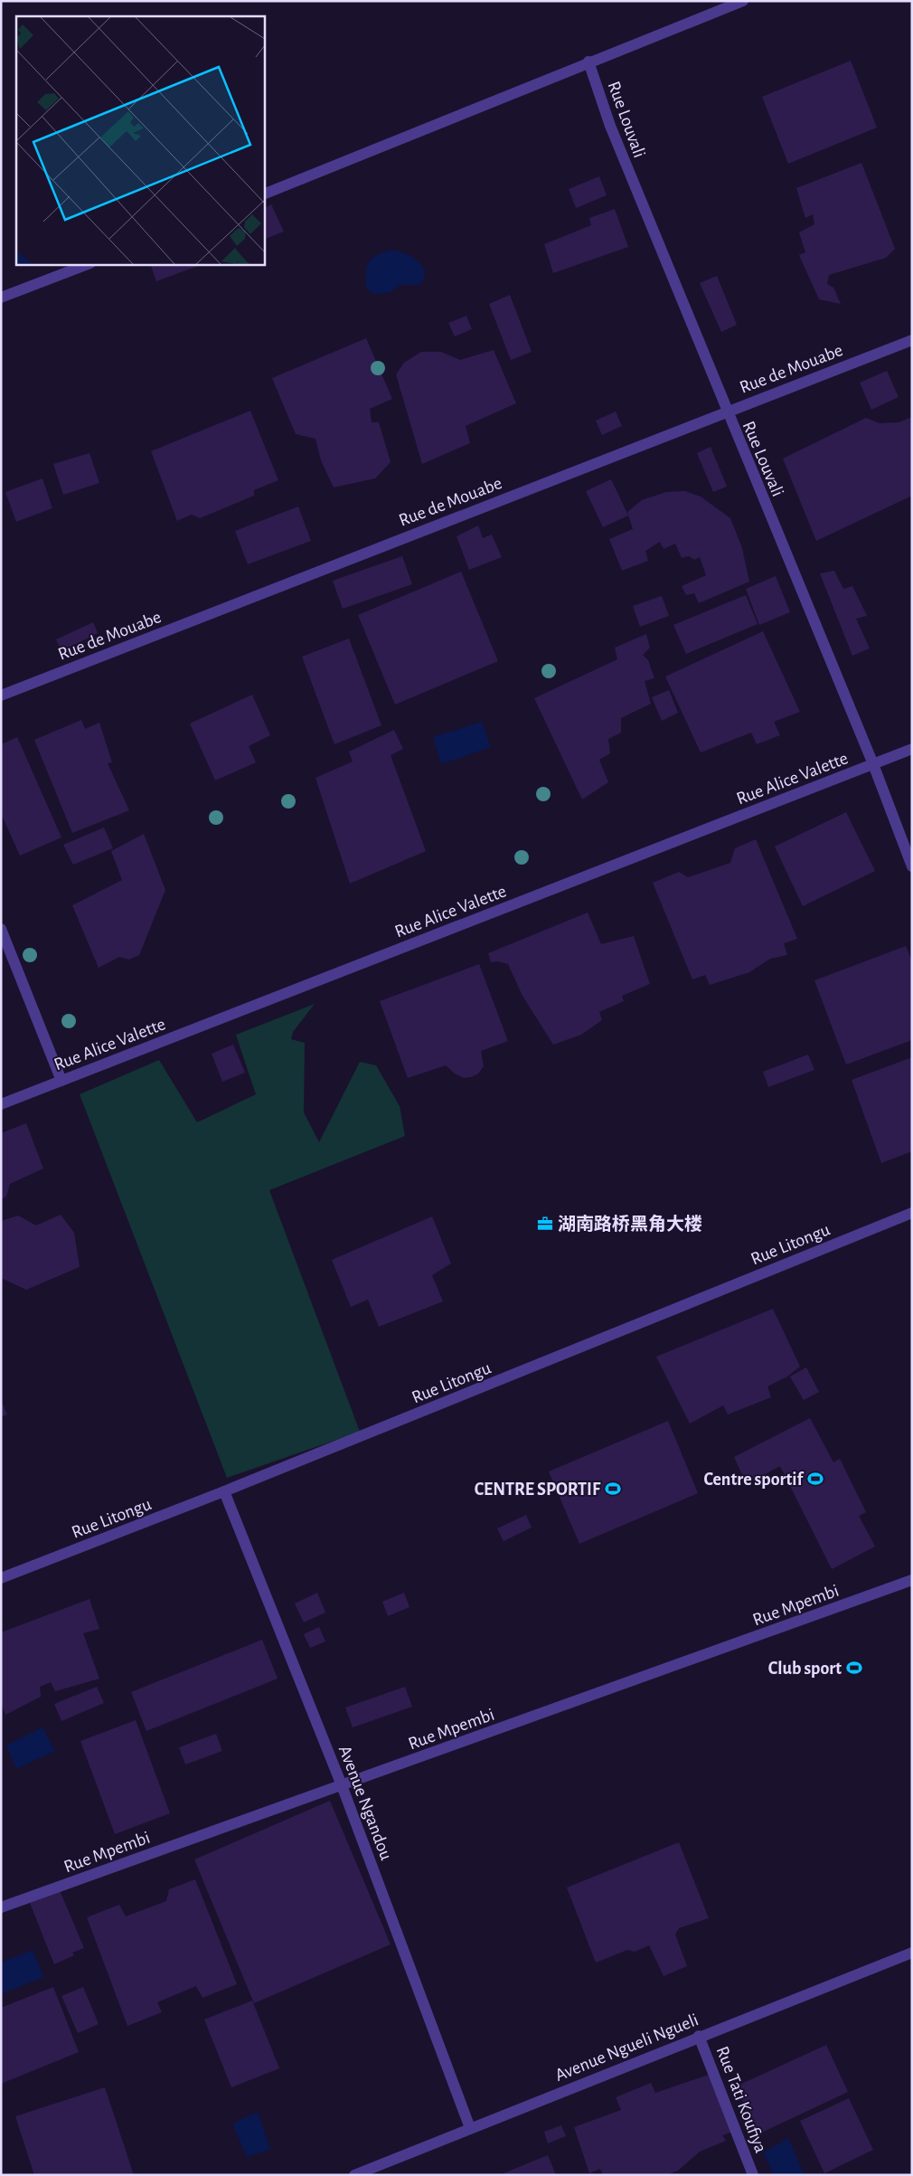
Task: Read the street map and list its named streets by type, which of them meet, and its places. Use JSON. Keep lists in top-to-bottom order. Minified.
{"streets":{"street":["Rue Louvali","Rue de Mouabe","Rue Alice Valette","Rue Litongu","Rue Mpembi","Avenue Ngandou","Avenue Ngueli Ngueli","Rue Tati Koufiya"]},"crossings":[["Rue Louvali","Rue de Mouabe"],["Rue Louvali","Rue Alice Valette"],["Rue Litongu","Avenue Ngandou"],["Rue Mpembi","Avenue Ngandou"],["Avenue Ngandou","Avenue Ngueli Ngueli"],["Avenue Ngueli Ngueli","Rue Tati Koufiya"]],"places":{"office":["湖南路桥黑角大楼"],"sports":["Centre sportif","CENTRE SPORTIF","Club sport"]}}
